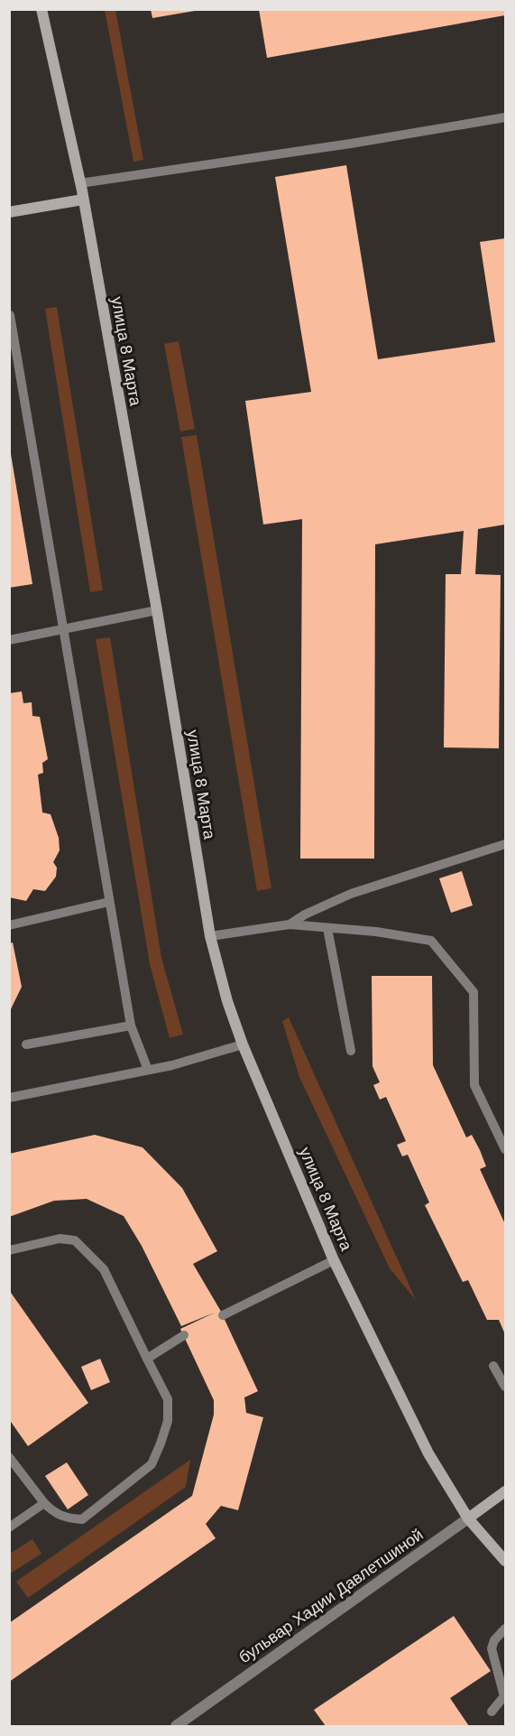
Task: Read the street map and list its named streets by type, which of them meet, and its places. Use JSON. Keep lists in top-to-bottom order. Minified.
{"streets":{"main road":["улица 8 Марта","бульвар Хадии Давлетшиной"]},"crossings":[["улица 8 Марта","бульвар Хадии Давлетшиной"]]}
